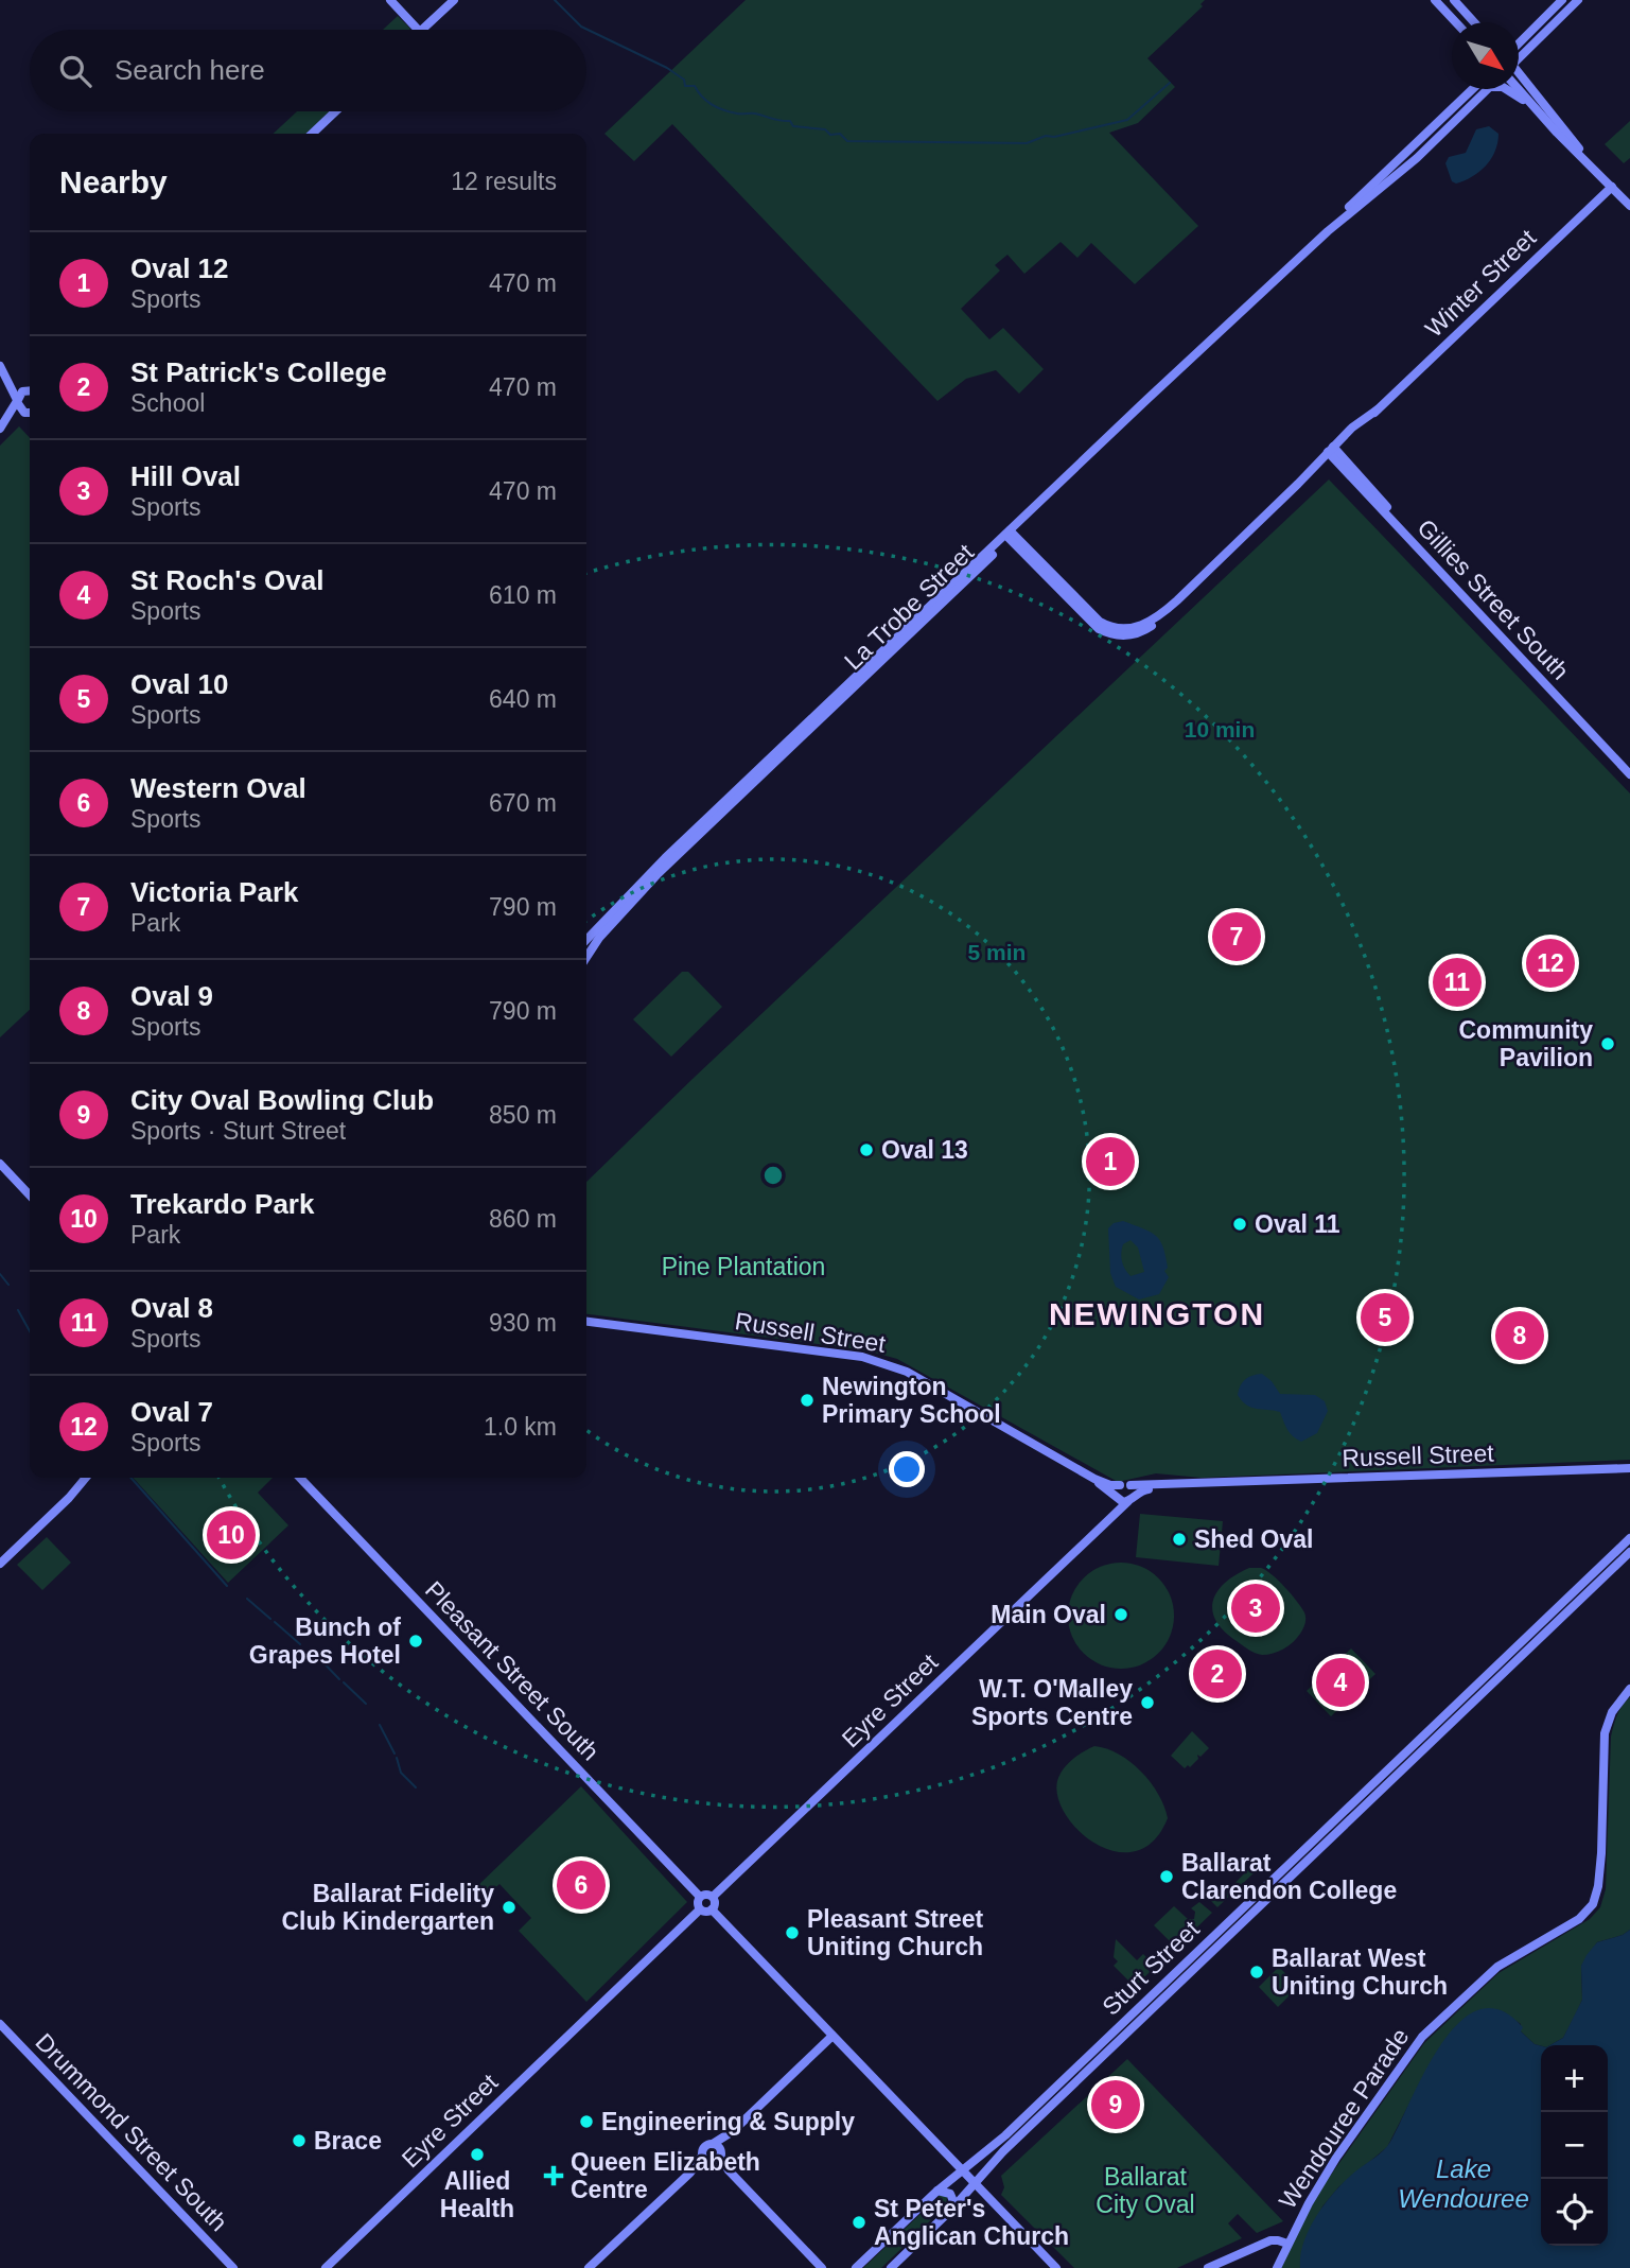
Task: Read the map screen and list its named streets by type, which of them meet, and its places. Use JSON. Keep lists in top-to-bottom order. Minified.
{"streets":{"main road":["Winter Street","Gillies Street South","La Trobe Street","Russell Street","Pleasant Street South","Eyre Street","Sturt Street","Wendouree Parade","Drummond Street South"]},"crossings":[["Winter Street","Gillies Street South"],["Winter Street","La Trobe Street"],["Russell Street","Eyre Street"],["Pleasant Street South","Eyre Street"]],"districts":["NEWINGTON"],"water":["Lake Wendouree"],"parks":["Pine Plantation","Ballarat City Oval"],"places":{"other":["Community Pavilion","Oval 13","Oval 11","Newington Primary School","Shed Oval","Main Oval","Bunch of Grapes Hotel","W.T. O'Malley Sports Centre","Ballarat Clarendon College","Ballarat Fidelity Club Kindergarten","Pleasant Street Uniting Church","Ballarat West Uniting Church","Engineering & Supply","Brace","Allied Health","St Peter's Anglican Church"],"health":["Queen Elizabeth Centre"]},"north":"bottom right","page":{"search":"Search here","heading":["Nearby","12 results"],"list":[{"mark":"1","name":"Oval 12","note":"Sports","value":"470 m"},{"mark":"2","name":"St Patrick's College","note":"School","value":"470 m"},{"mark":"3","name":"Hill Oval","note":"Sports","value":"470 m"},{"mark":"4","name":"St Roch's Oval","note":"Sports","value":"610 m"},{"mark":"5","name":"Oval 10","note":"Sports","value":"640 m"},{"mark":"6","name":"Western Oval","note":"Sports","value":"670 m"},{"mark":"7","name":"Victoria Park","note":"Park","value":"790 m"},{"mark":"8","name":"Oval 9","note":"Sports","value":"790 m"},{"mark":"9","name":"City Oval Bowling Club","note":"Sports · Sturt Street","value":"850 m"},{"mark":"10","name":"Trekardo Park","note":"Park","value":"860 m"},{"mark":"11","name":"Oval 8","note":"Sports","value":"930 m"},{"mark":"12","name":"Oval 7","note":"Sports","value":"1.0 km"}],"pins":["7","12","11","1","5","8","10","3","2","4","6","9"],"map_buttons":["+","−"]},"rings":["10 min","5 min"]}
